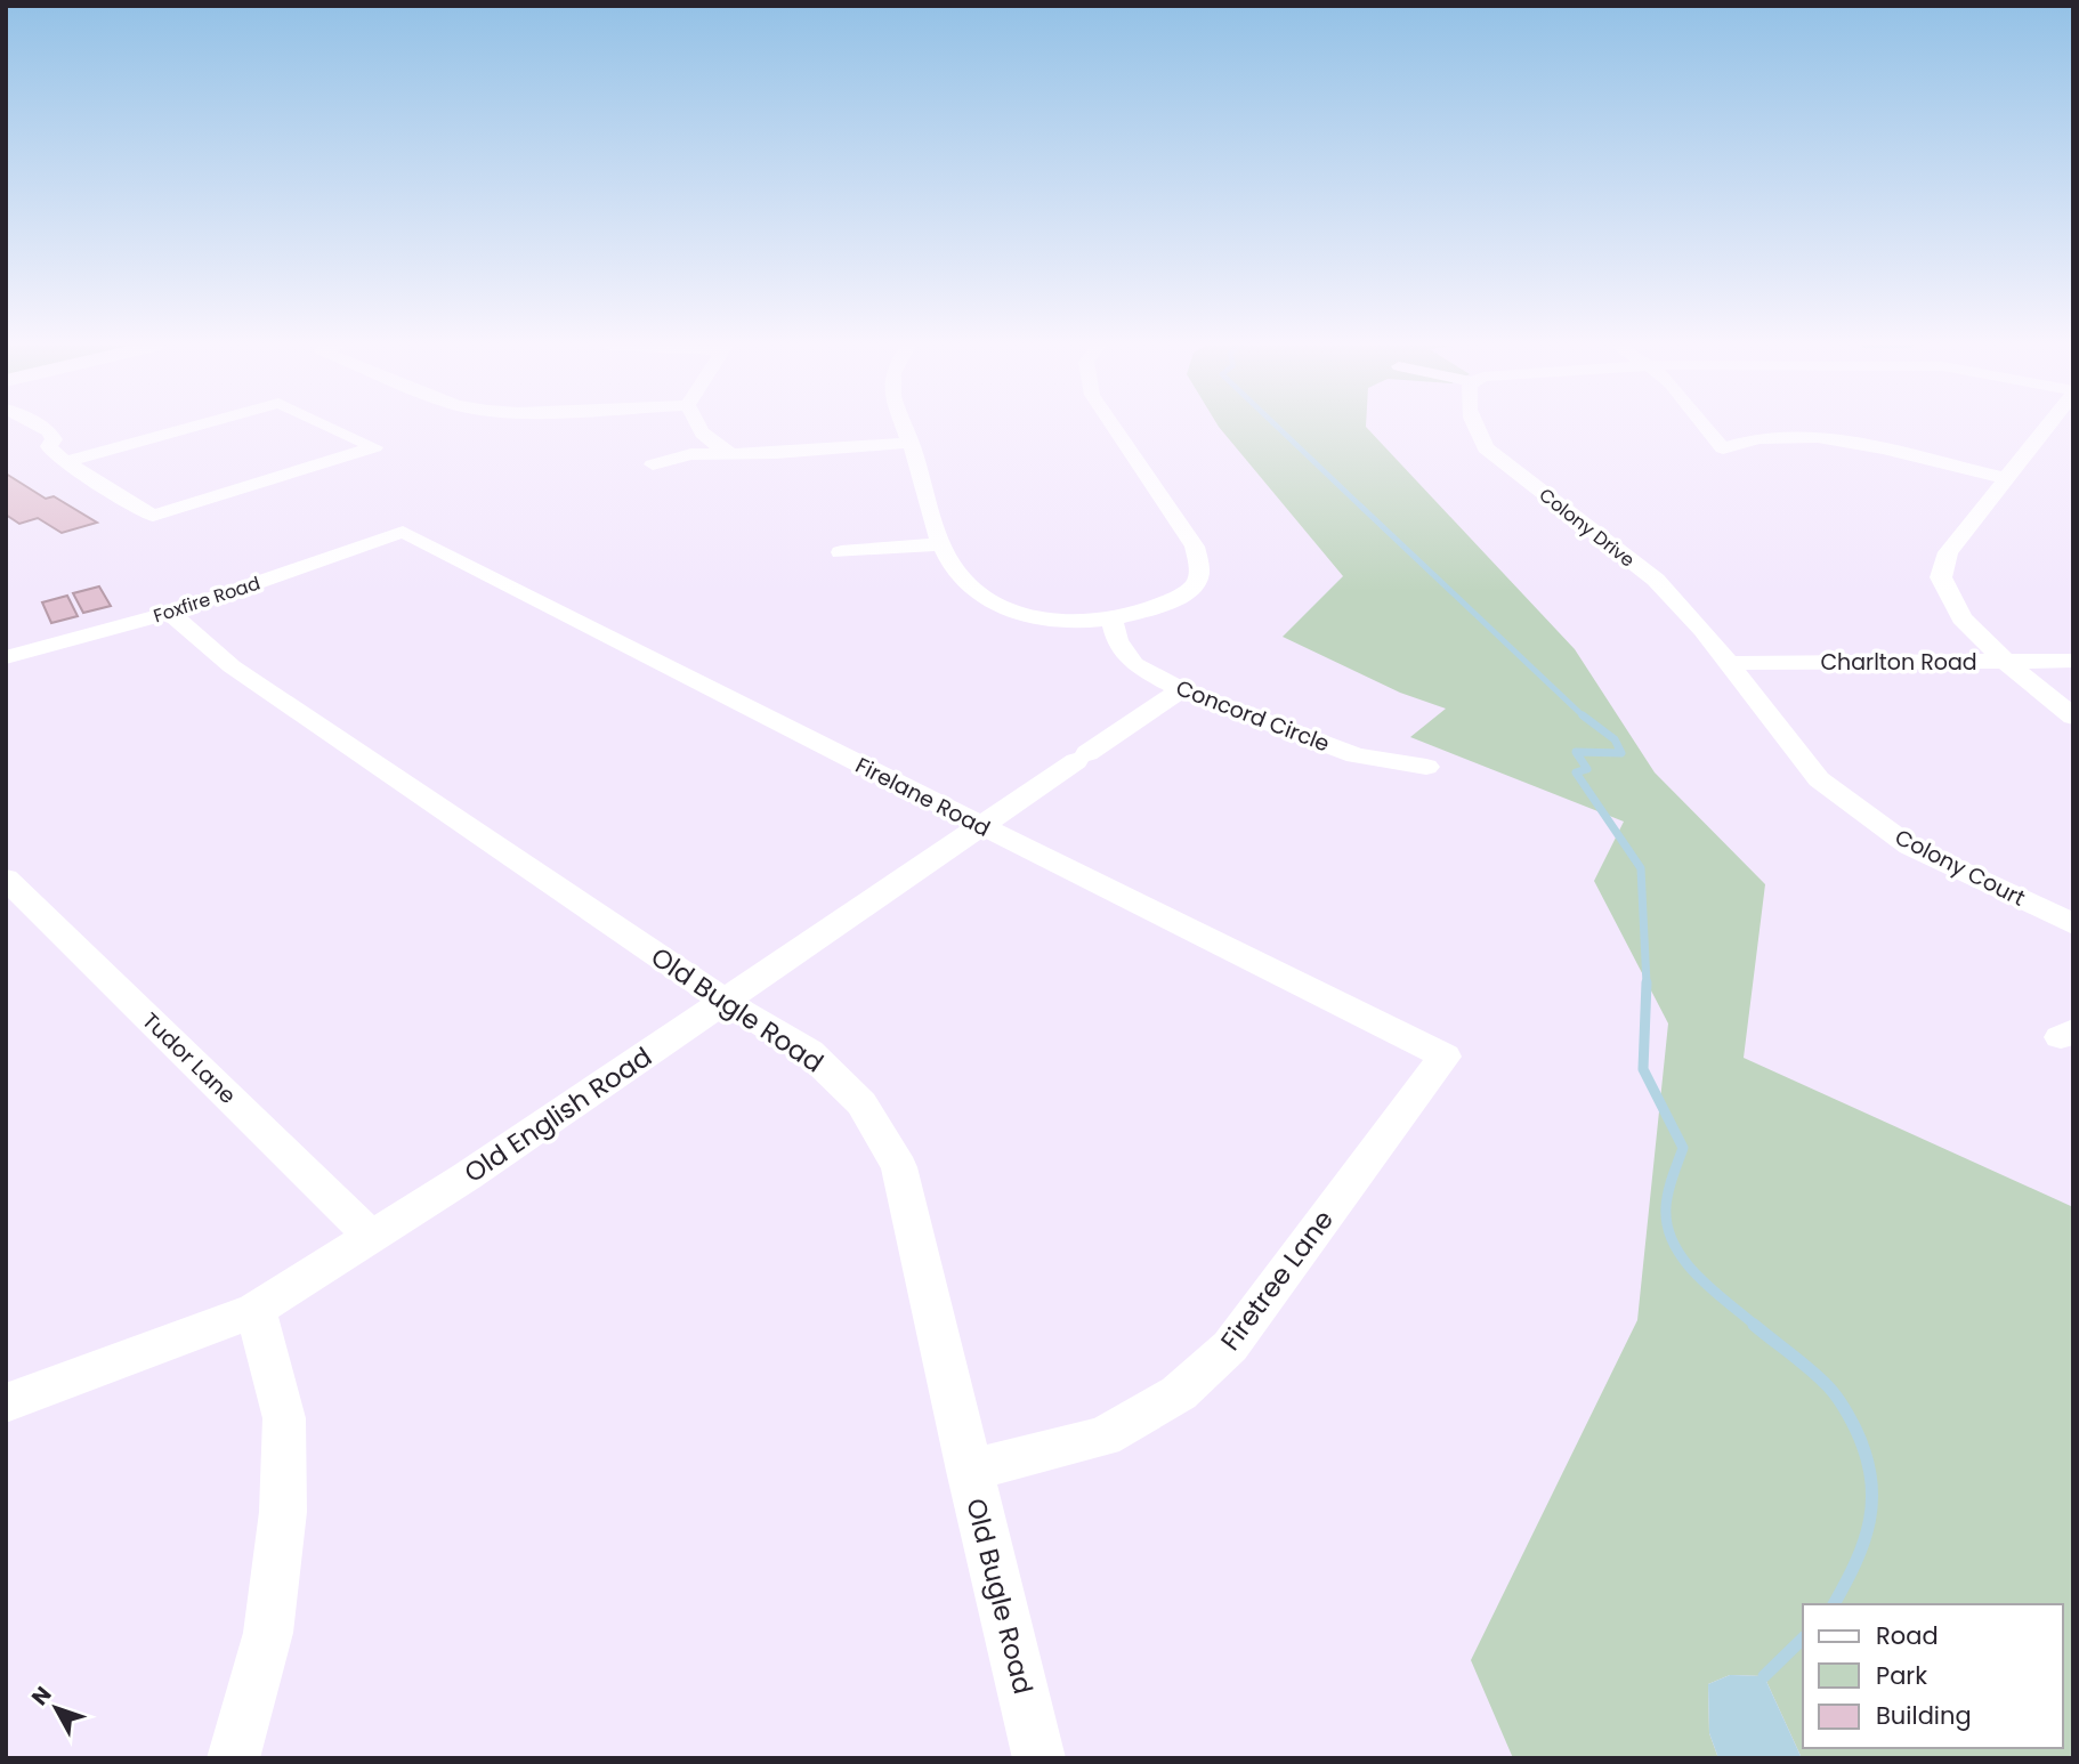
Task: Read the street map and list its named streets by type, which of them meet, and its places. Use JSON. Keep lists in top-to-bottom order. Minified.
{"streets":{"street":["Colony Drive","Foxfire Road","Charlton Road","Concord Circle","Firelane Road","Colony Court","Old Bugle Road","Tudor Lane","Old English Road","Firetree Lane"]},"crossings":[["Colony Drive","Charlton Road"],["Colony Drive","Colony Court"],["Foxfire Road","Firelane Road"],["Foxfire Road","Old Bugle Road"],["Charlton Road","Colony Court"],["Concord Circle","Old English Road"],["Firelane Road","Old English Road"],["Firelane Road","Firetree Lane"],["Old Bugle Road","Old English Road"],["Old Bugle Road","Firetree Lane"],["Tudor Lane","Old English Road"]],"legend":["Road","Park","Building"],"north":"top left"}
